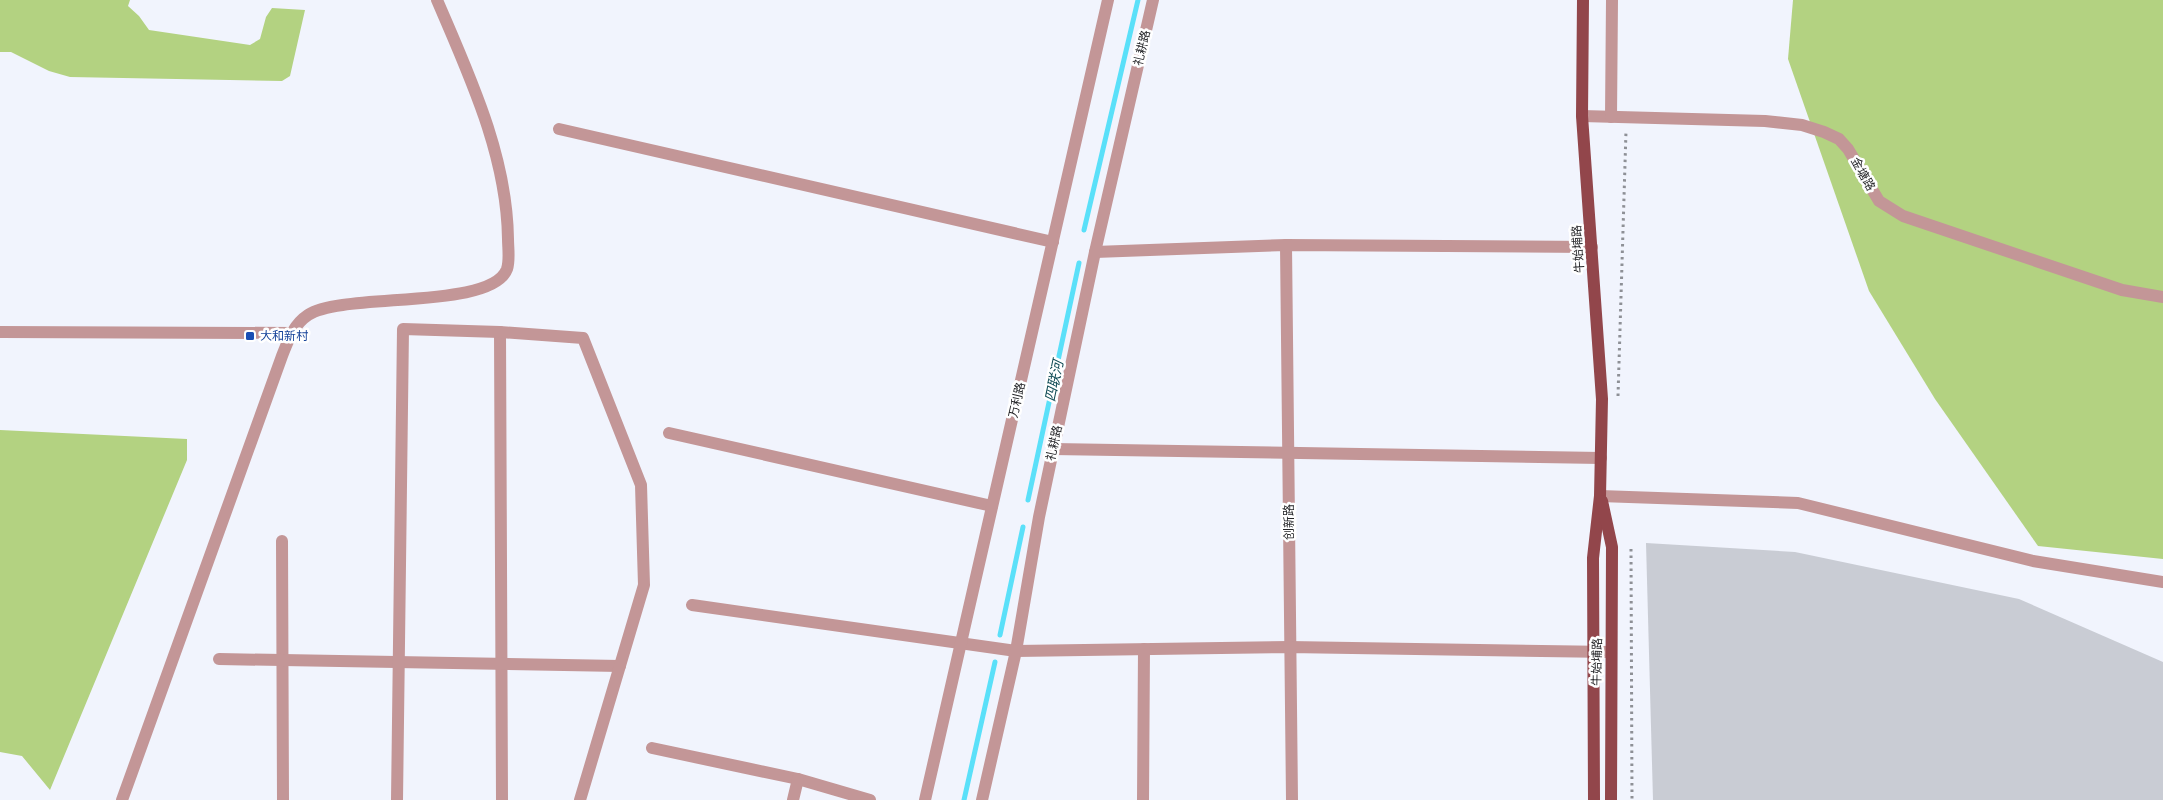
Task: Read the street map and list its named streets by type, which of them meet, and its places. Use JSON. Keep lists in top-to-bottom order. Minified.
{"streets":{"main road":["牛始埔路"],"street":["礼耕路","金塘路","万利路","创新路"]},"crossings":[["金塘路","牛始埔路"]],"water":["四联河"],"places":{"transit":["大和新村"]}}
